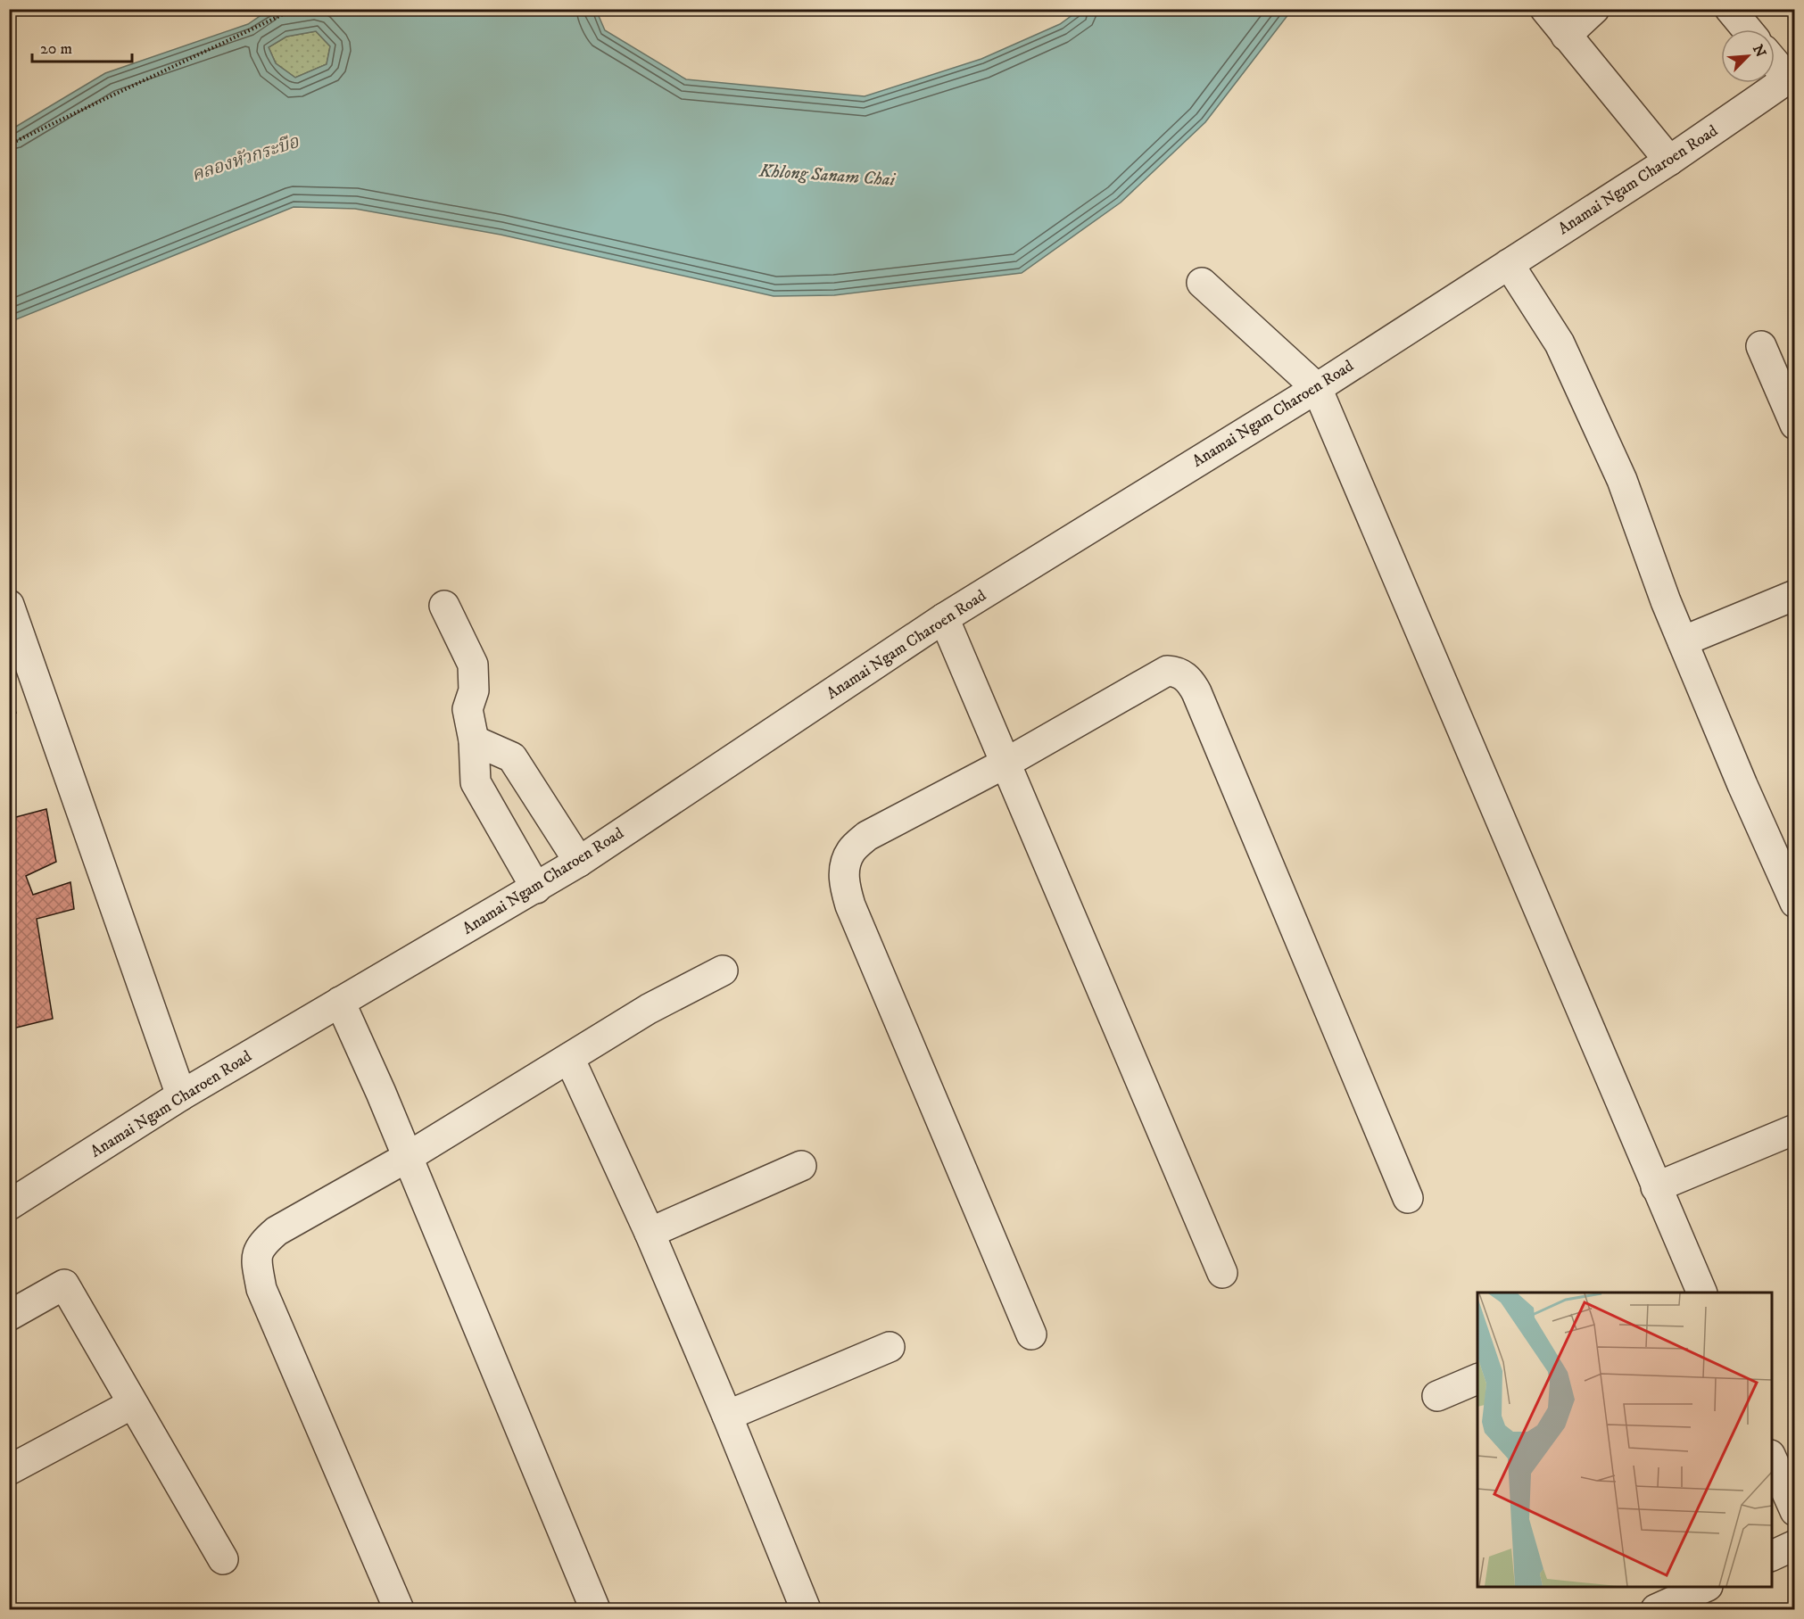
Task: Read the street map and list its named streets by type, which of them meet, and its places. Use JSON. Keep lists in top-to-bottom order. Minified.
{"streets":{"street":["Anamai Ngam Charoen Road"]},"water":["คลองหัวกระบือ","Khlong Sanam Chai"],"scale_bar":"20 m","north":"top right"}
